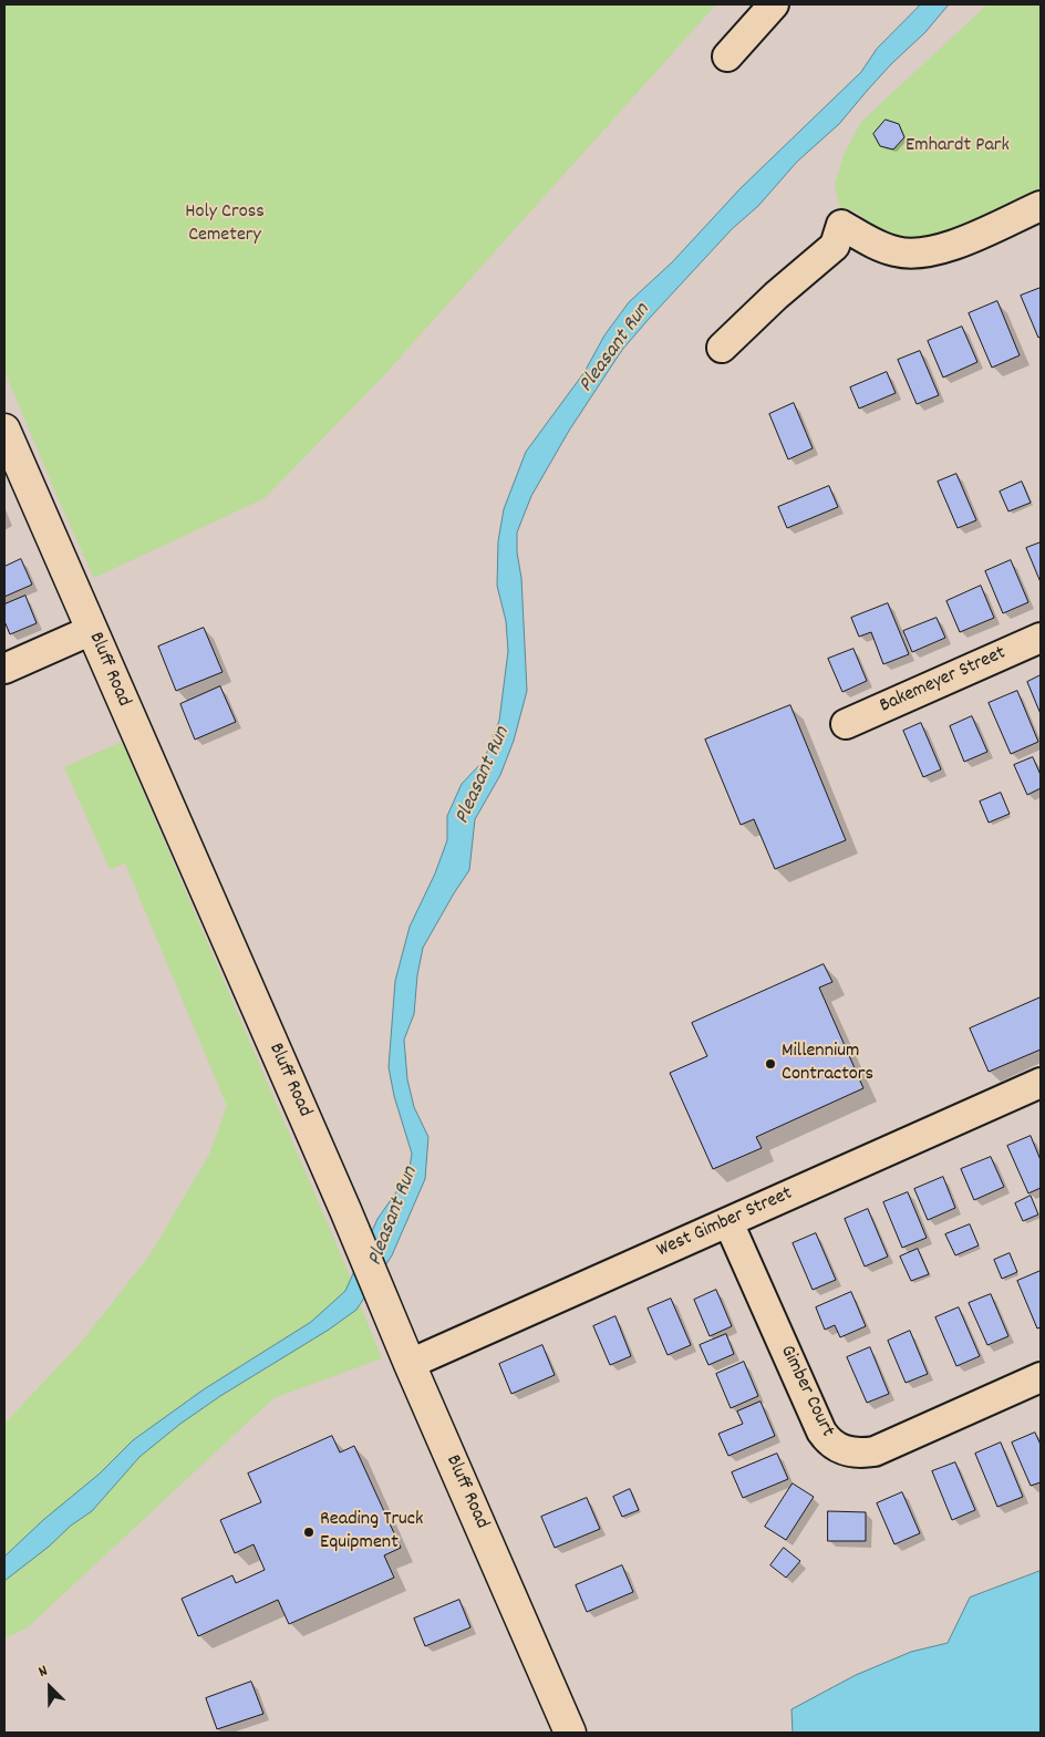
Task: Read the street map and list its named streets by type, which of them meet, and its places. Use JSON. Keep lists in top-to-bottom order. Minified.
{"streets":{"main road":["Bluff Road"],"street":["Bakemeyer Street","West Gimber Street","Gimber Court"]},"crossings":[["Bluff Road","West Gimber Street"],["West Gimber Street","Gimber Court"]],"water":["Pleasant Run"],"parks":["Emhardt Park","Holy Cross Cemetery"],"places":["Millennium Contractors","Reading Truck Equipment"],"north":"top left"}
